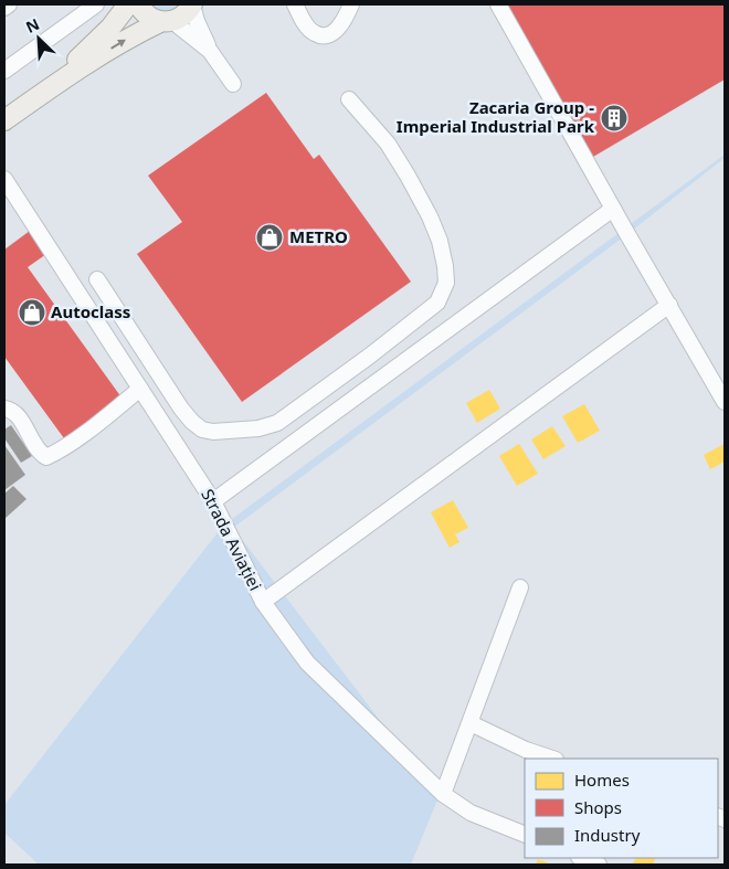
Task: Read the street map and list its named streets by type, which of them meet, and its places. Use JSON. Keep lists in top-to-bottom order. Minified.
{"streets":{"street":["Strada Aviației"]},"places":{"building":["Zacaria Group - Imperial Industrial Park"],"shop":["METRO","Autoclass"]},"legend":["Homes","Shops","Industry"],"north":"top left"}
